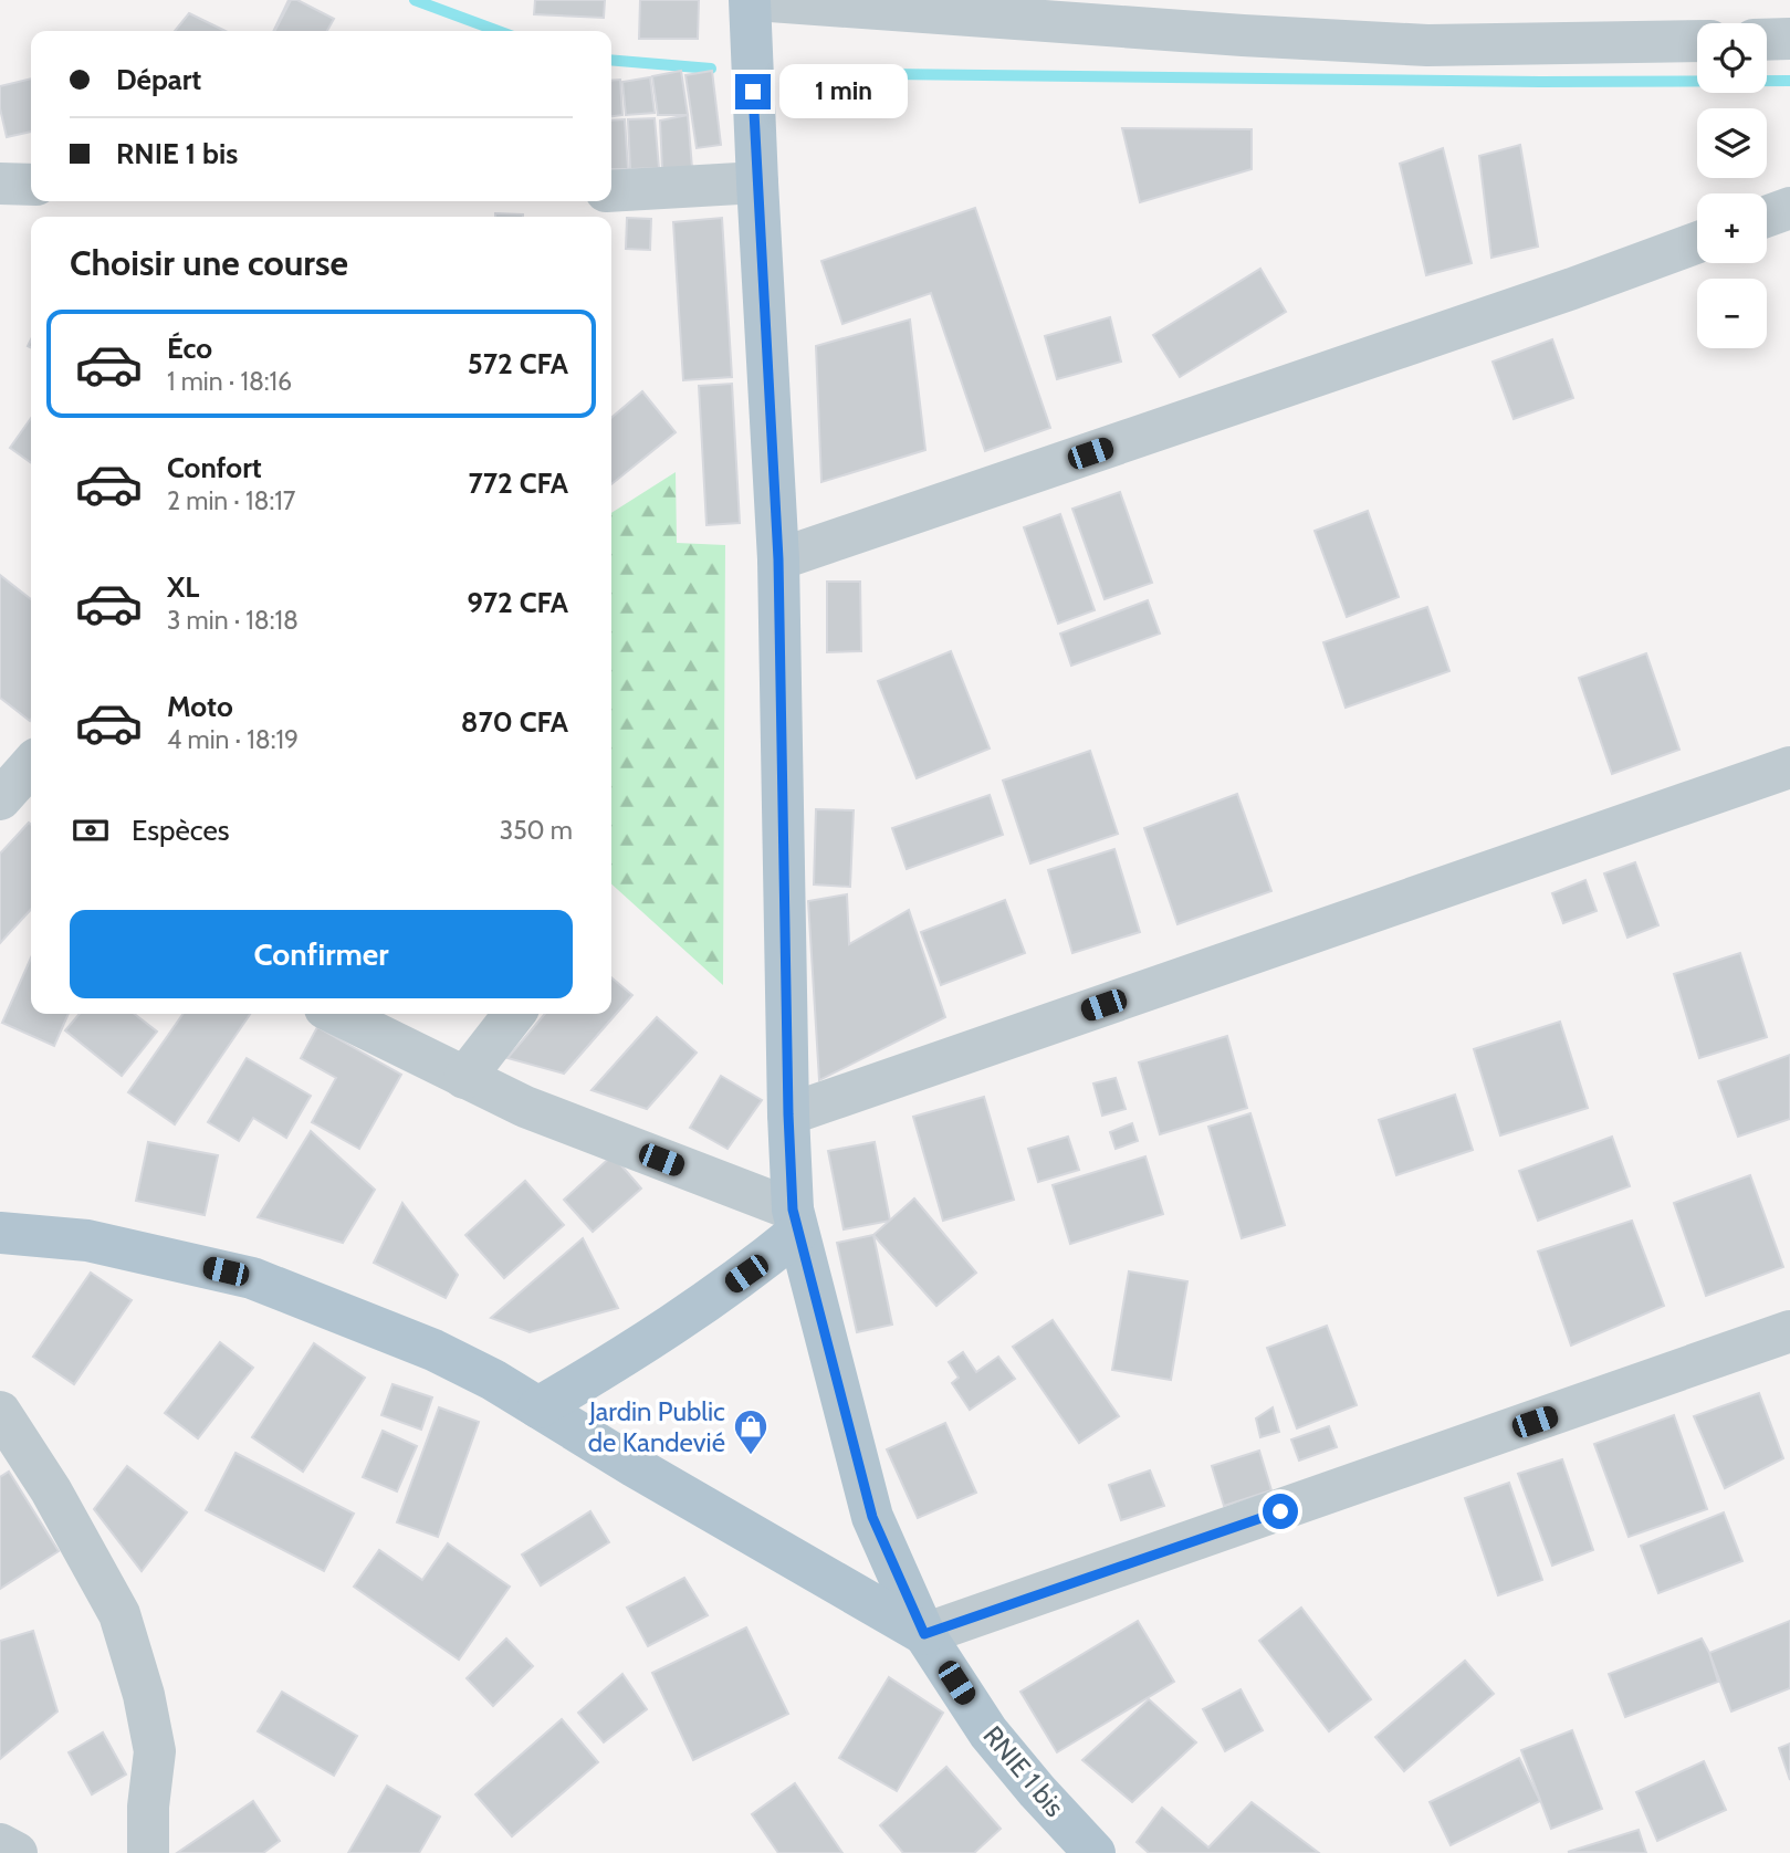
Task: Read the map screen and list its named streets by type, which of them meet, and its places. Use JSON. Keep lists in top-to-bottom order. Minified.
{"streets":{"main road":["RNIE 1 bis"]},"places":{"shop":["Jardin Public de Kandevié"]},"page":{"map_buttons":["+","−"],"banner":["Départ","RNIE 1 bis"],"bubble":"1 min","heading":"Choisir une course","list":[{"name":"Éco","note":"1 min · 18:16","value":"572 CFA"},{"name":"Confort","note":"2 min · 18:17","value":"772 CFA"},{"name":"XL","note":"3 min · 18:18","value":"972 CFA"},{"name":"Moto","note":"4 min · 18:19","value":"870 CFA"}],"pay":["Espèces","350 m"],"buttons":"Confirmer"}}
